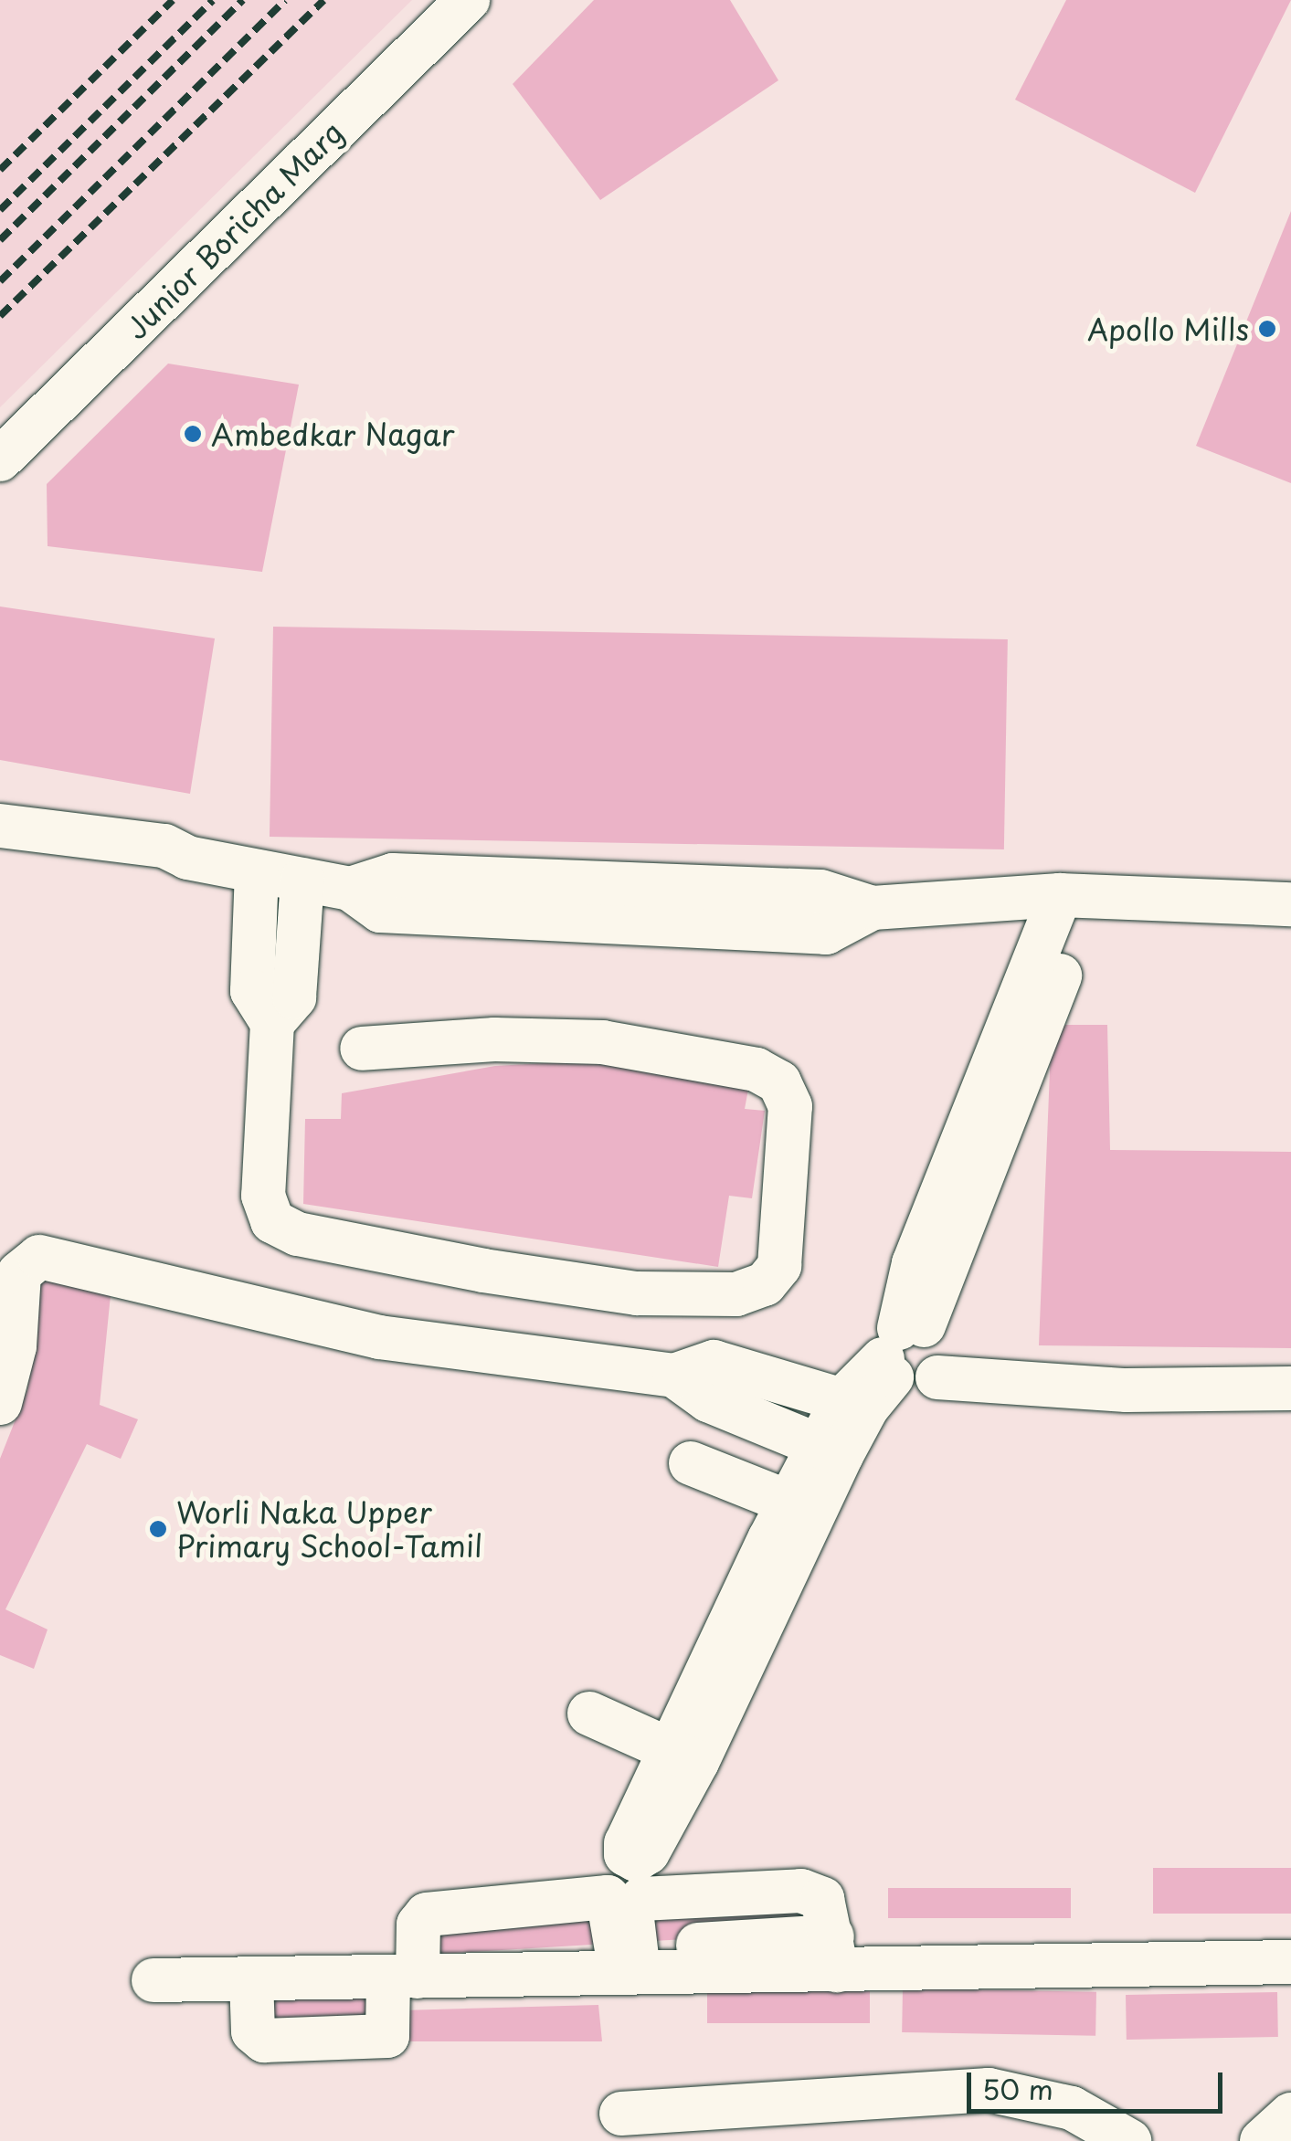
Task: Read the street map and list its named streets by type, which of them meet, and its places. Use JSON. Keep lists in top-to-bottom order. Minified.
{"streets":{"street":["Junior Boricha Marg"]},"places":["Apollo Mills","Ambedkar Nagar","Worli Naka Upper Primary School-Tamil"],"scale_bar":"50 m"}
